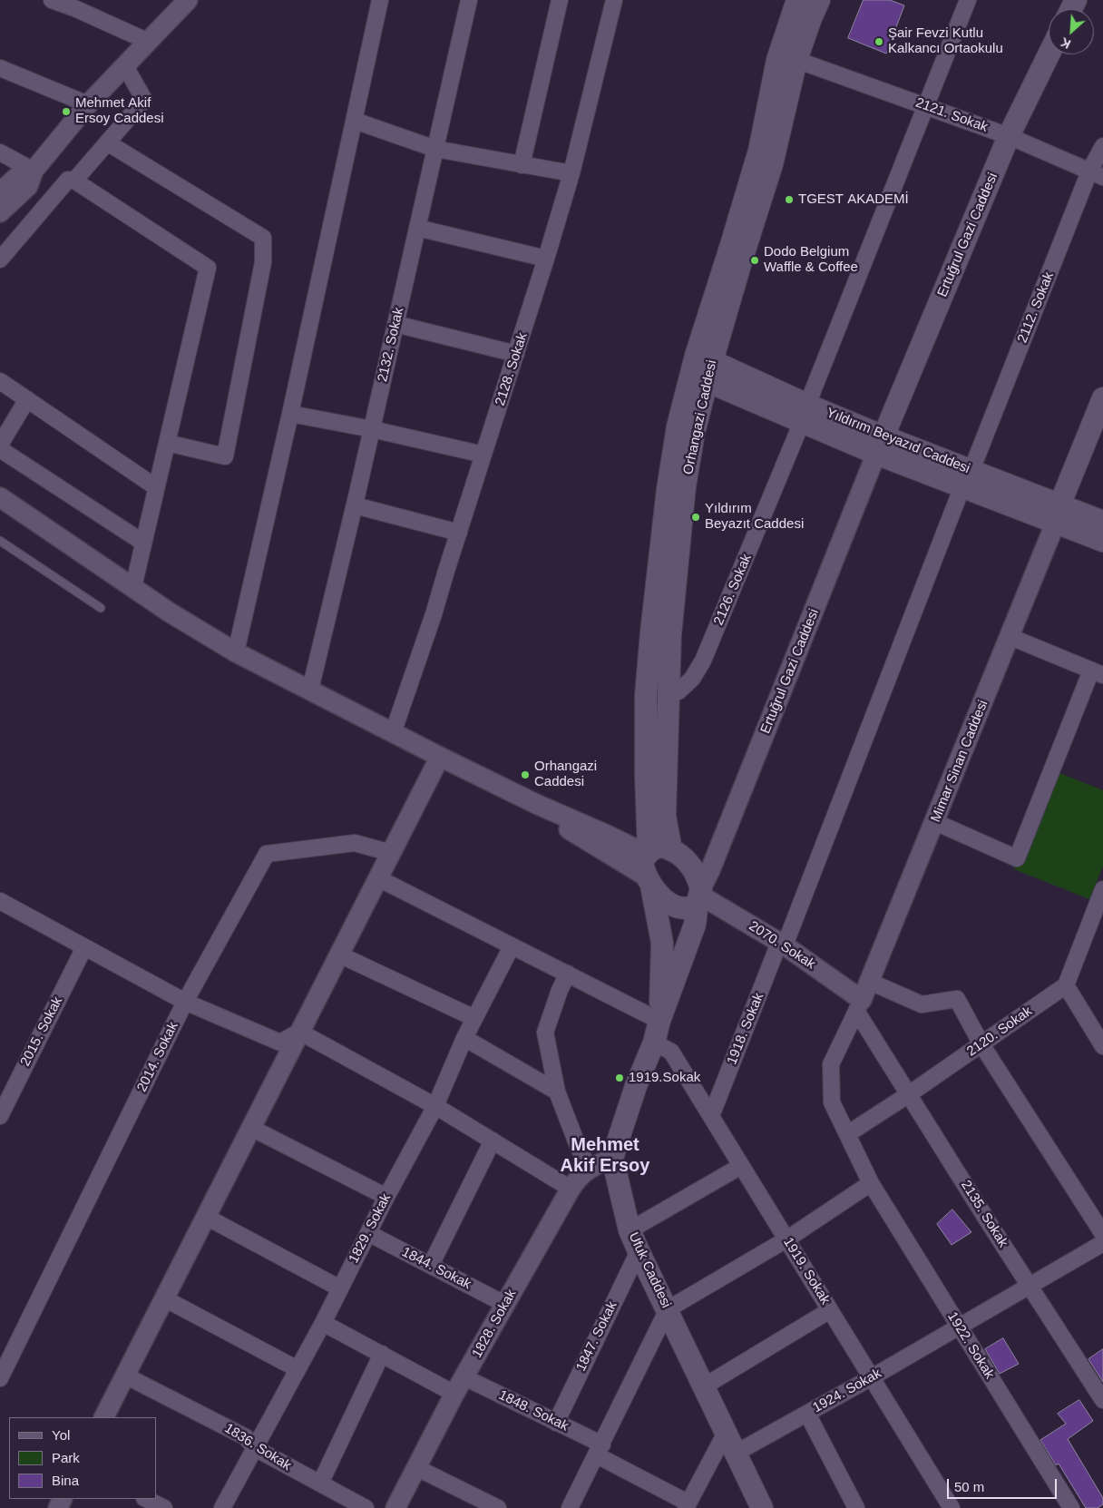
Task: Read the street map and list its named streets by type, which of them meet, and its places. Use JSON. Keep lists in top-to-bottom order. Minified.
{"streets":{"main road":["Ertuğrul Gazi Caddesi","Orhangazi Caddesi","Yıldırım Beyazıd Caddesi","Mimar Sinan Caddesi","Ufuk Caddesi"],"street":["2121. Sokak","2112. Sokak","2132. Sokak","2128. Sokak","2126. Sokak","2070. Sokak","1918. Sokak","2015. Sokak","2120. Sokak","2014. Sokak","2135. Sokak","1829. Sokak","1844. Sokak","1919. Sokak","1828. Sokak","1847. Sokak","1922. Sokak","1924. Sokak","1848. Sokak","1836. Sokak"]},"crossings":[["2121. Sokak","Ertuğrul Gazi Caddesi"],["2121. Sokak","2112. Sokak"],["2121. Sokak","Orhangazi Caddesi"],["2121. Sokak","2126. Sokak"],["Ertuğrul Gazi Caddesi","Orhangazi Caddesi"],["Ertuğrul Gazi Caddesi","Yıldırım Beyazıd Caddesi"],["Ertuğrul Gazi Caddesi","2070. Sokak"],["2112. Sokak","Yıldırım Beyazıd Caddesi"],["2112. Sokak","2070. Sokak"],["2112. Sokak","1918. Sokak"],["Orhangazi Caddesi","Yıldırım Beyazıd Caddesi"],["Orhangazi Caddesi","2126. Sokak"],["Orhangazi Caddesi","2070. Sokak"],["Yıldırım Beyazıd Caddesi","2126. Sokak"],["Yıldırım Beyazıd Caddesi","Mimar Sinan Caddesi"],["Mimar Sinan Caddesi","2070. Sokak"],["Mimar Sinan Caddesi","2135. Sokak"],["Mimar Sinan Caddesi","1922. Sokak"],["2070. Sokak","1918. Sokak"],["2070. Sokak","2135. Sokak"],["2070. Sokak","1922. Sokak"],["1918. Sokak","1919. Sokak"],["2120. Sokak","2135. Sokak"],["2120. Sokak","1922. Sokak"],["2135. Sokak","1922. Sokak"],["2135. Sokak","1924. Sokak"],["1829. Sokak","1844. Sokak"],["1829. Sokak","1848. Sokak"],["1829. Sokak","1836. Sokak"],["1844. Sokak","1828. Sokak"],["Ufuk Caddesi","1919. Sokak"],["Ufuk Caddesi","1828. Sokak"],["Ufuk Caddesi","1847. Sokak"],["Ufuk Caddesi","1924. Sokak"],["1919. Sokak","1924. Sokak"],["1828. Sokak","1848. Sokak"],["1847. Sokak","1848. Sokak"],["1922. Sokak","1924. Sokak"]],"districts":["Mehmet Akif Ersoy"],"places":["Şair Fevzi Kutlu Kalkancı Ortaokulu","Mehmet Akif Ersoy Caddesi","TGEST AKADEMİ","Dodo Belgium Waffle & Coffee","Yıldırım Beyazıt Caddesi","Orhangazi Caddesi","1919.Sokak"],"legend":["Yol","Park","Bina"],"scale_bar":"50 m","north":"bottom left"}
